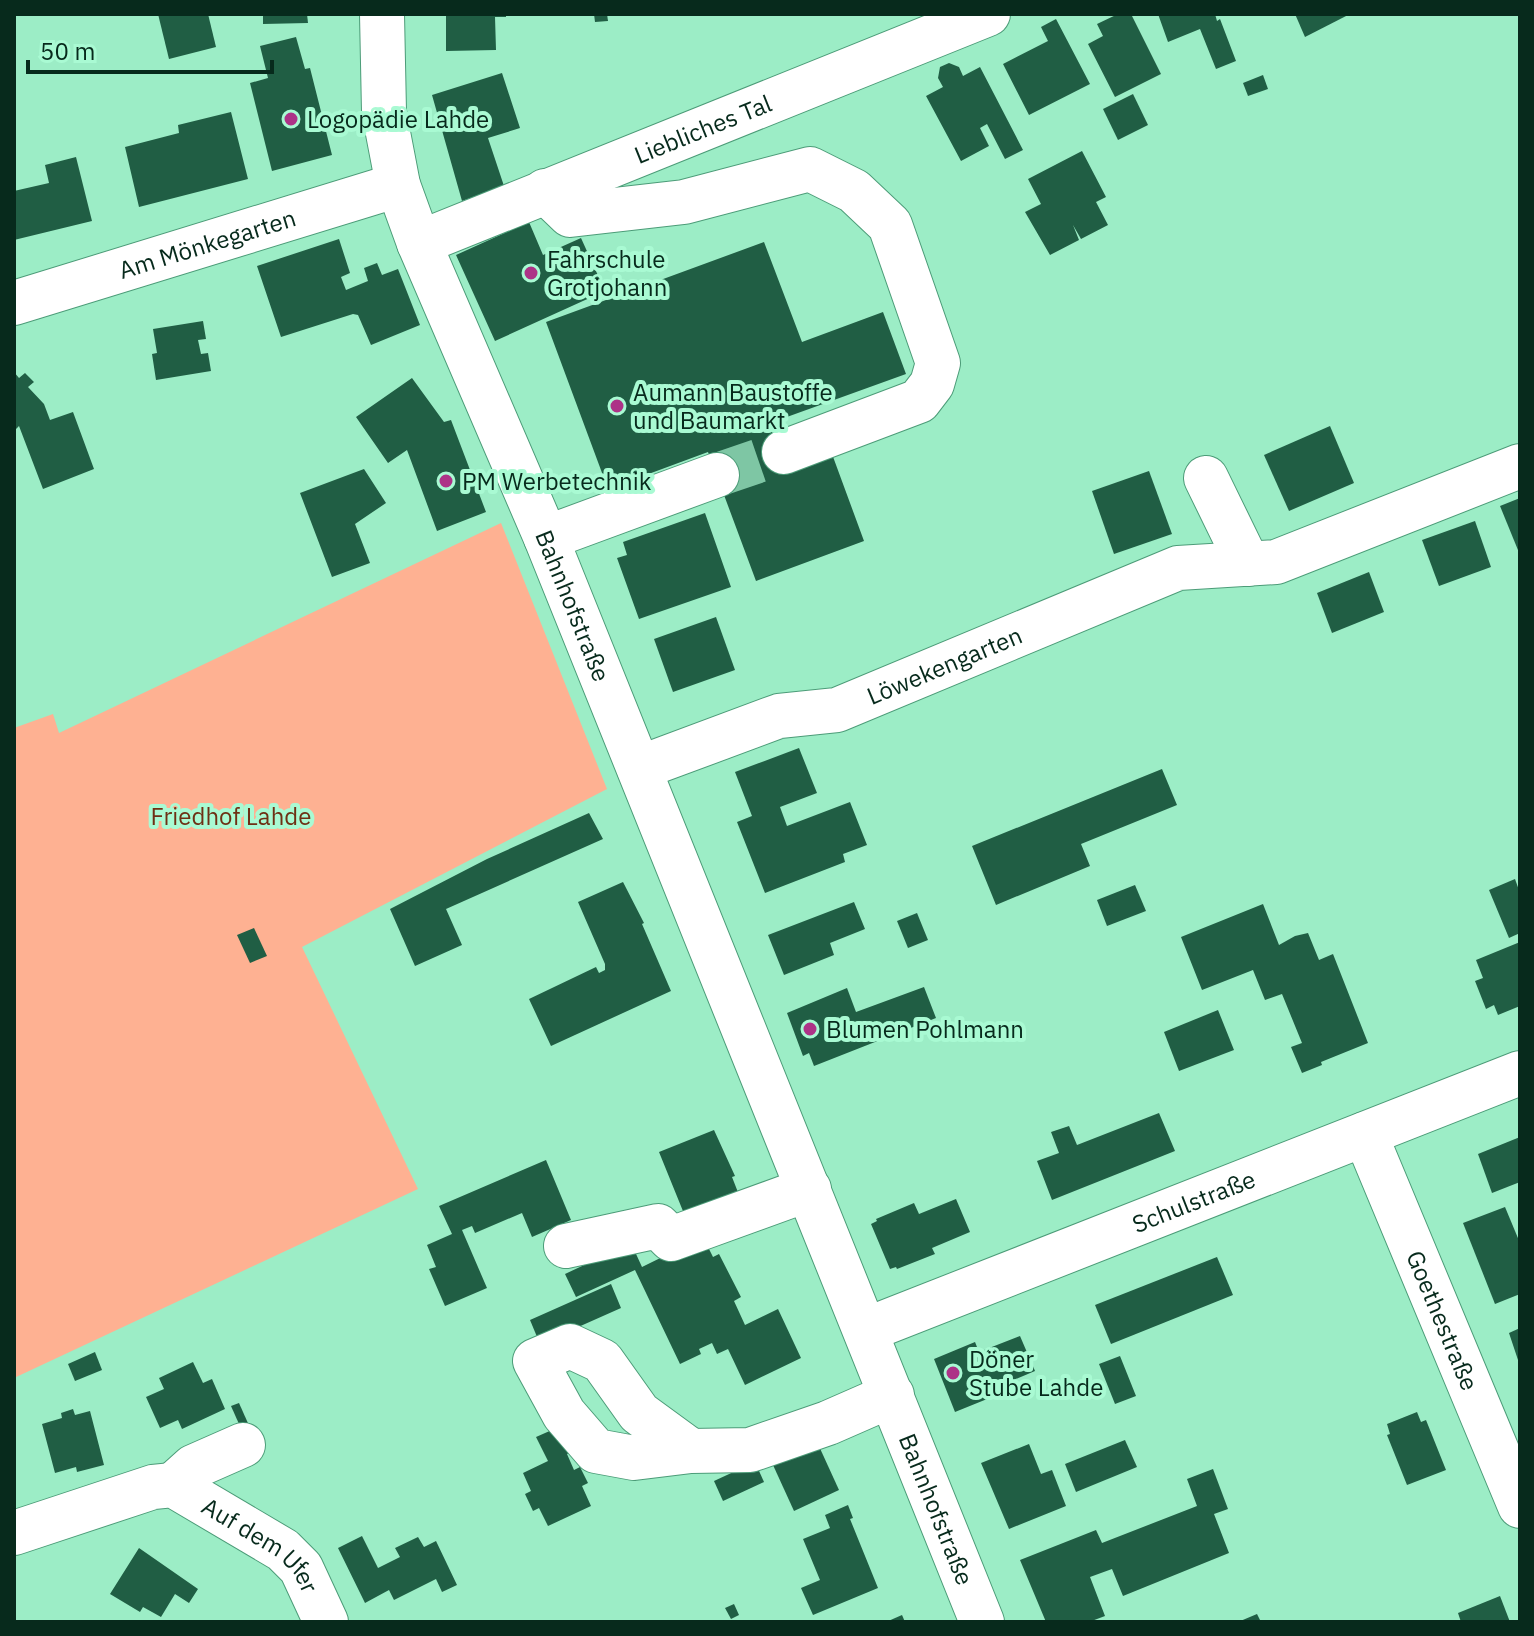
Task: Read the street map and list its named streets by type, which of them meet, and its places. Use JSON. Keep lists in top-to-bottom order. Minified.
{"streets":{"street":["Liebliches Tal","Am Mönkegarten","Bahnhofstraße","Löwekengarten","Schulstraße","Goethestraße","Auf dem Ufer"]},"crossings":[["Liebliches Tal","Bahnhofstraße"],["Am Mönkegarten","Bahnhofstraße"],["Bahnhofstraße","Löwekengarten"],["Bahnhofstraße","Schulstraße"],["Schulstraße","Goethestraße"]],"parks":["Friedhof Lahde"],"places":["Logopädie Lahde","Fahrschule Grotjohann","Aumann Baustoffe und Baumarkt","PM Werbetechnik","Blumen Pohlmann","Döner Stube Lahde"],"scale_bar":"50 m"}
